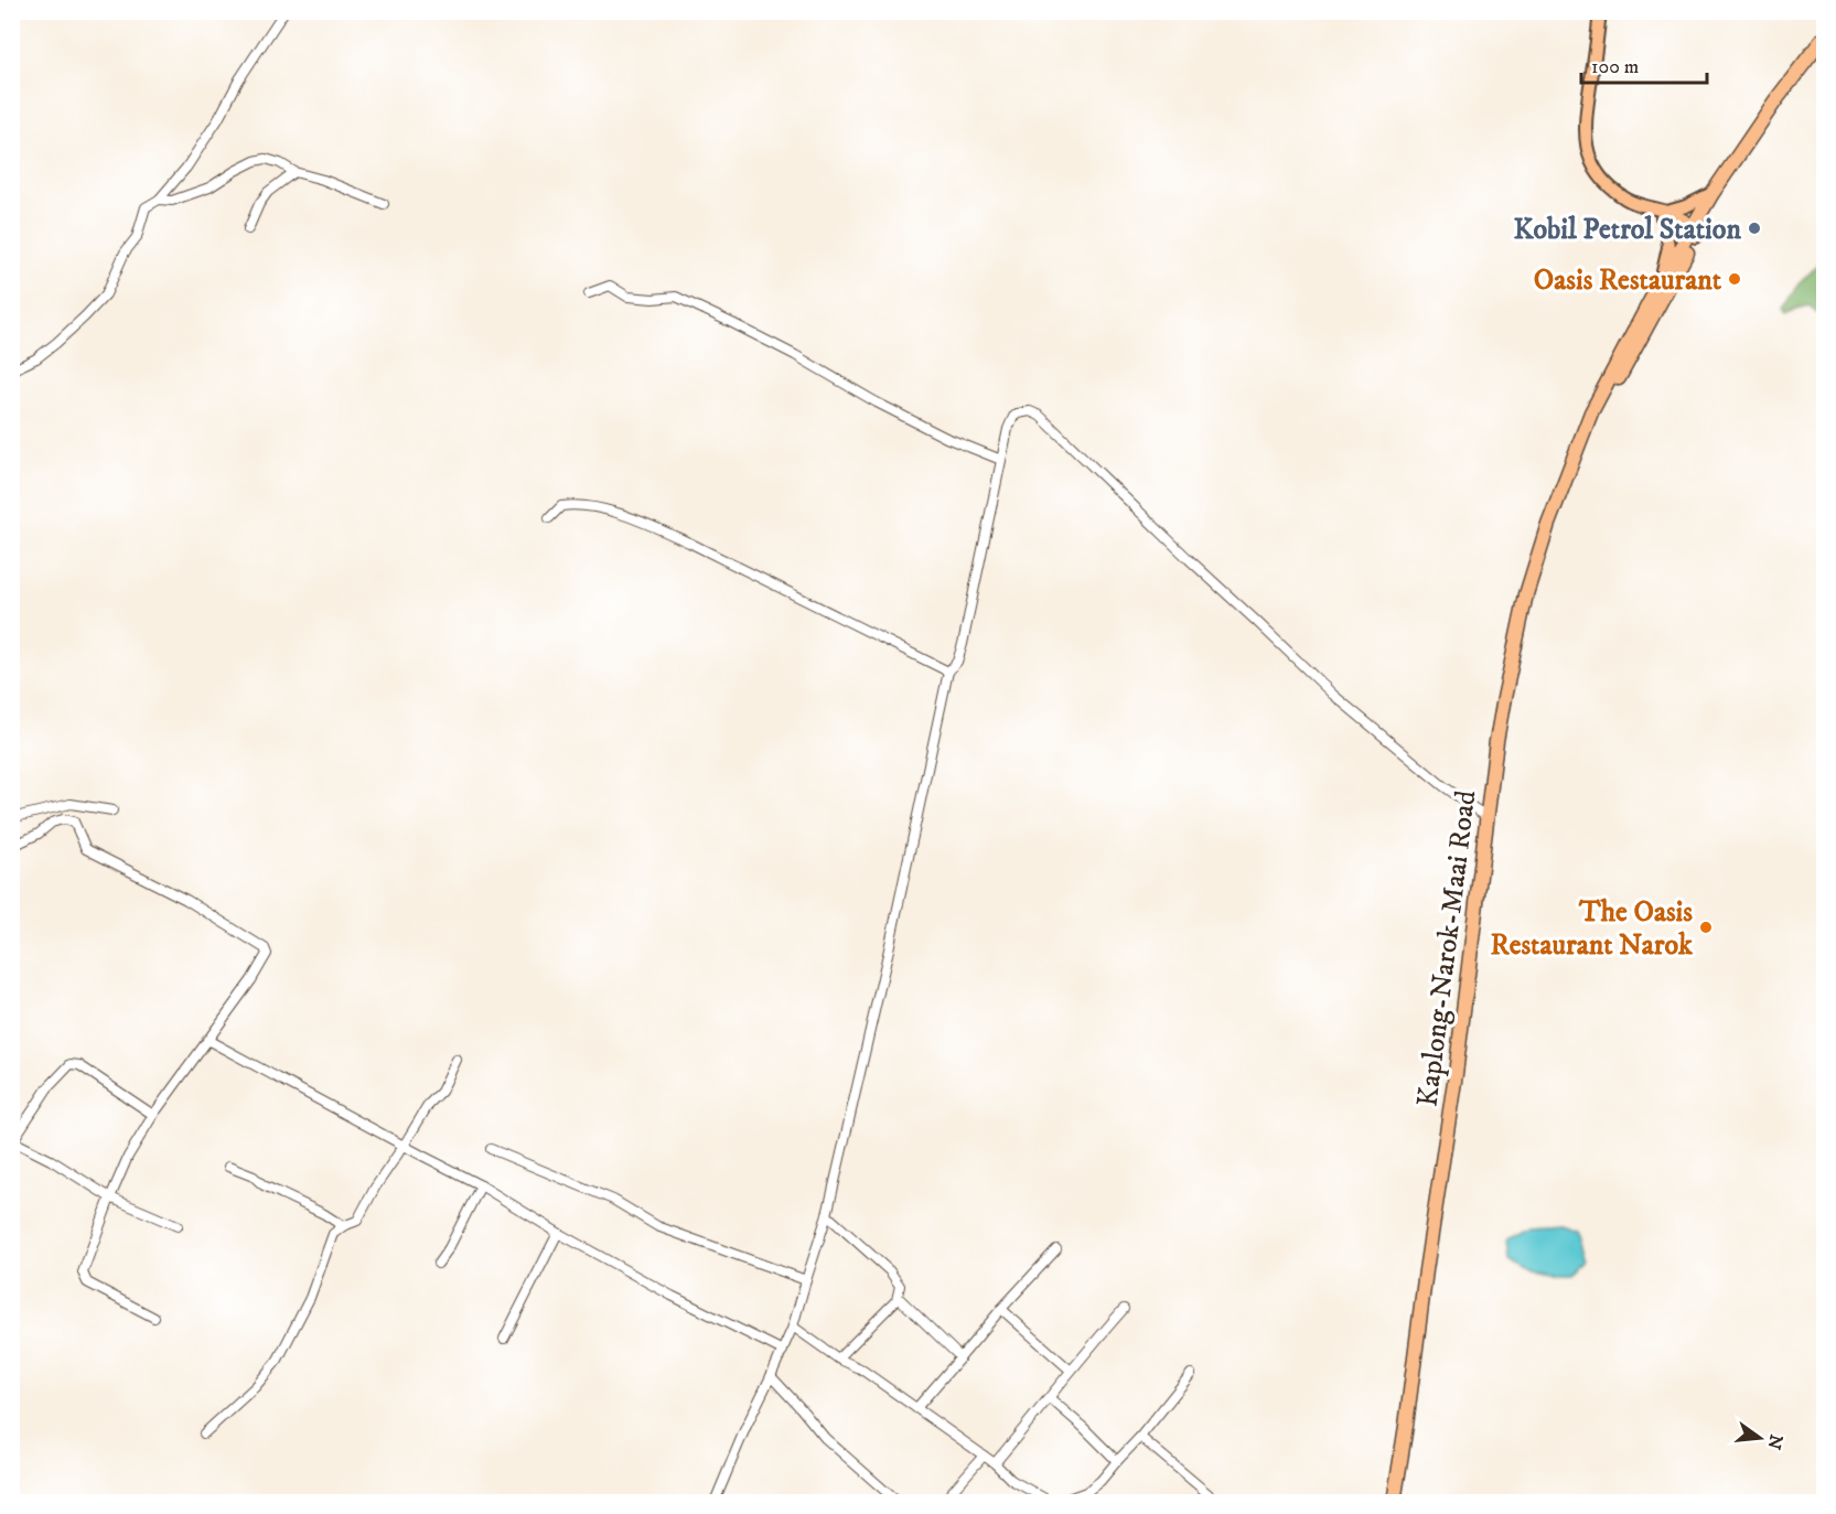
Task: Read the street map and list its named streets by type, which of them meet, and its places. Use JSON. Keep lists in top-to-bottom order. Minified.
{"streets":{"highway":["Kaplong-Narok-Maai Road"]},"places":["Kobil Petrol Station","Oasis Restaurant","The Oasis Restaurant Narok"],"scale_bar":"100 m","north":"right"}
